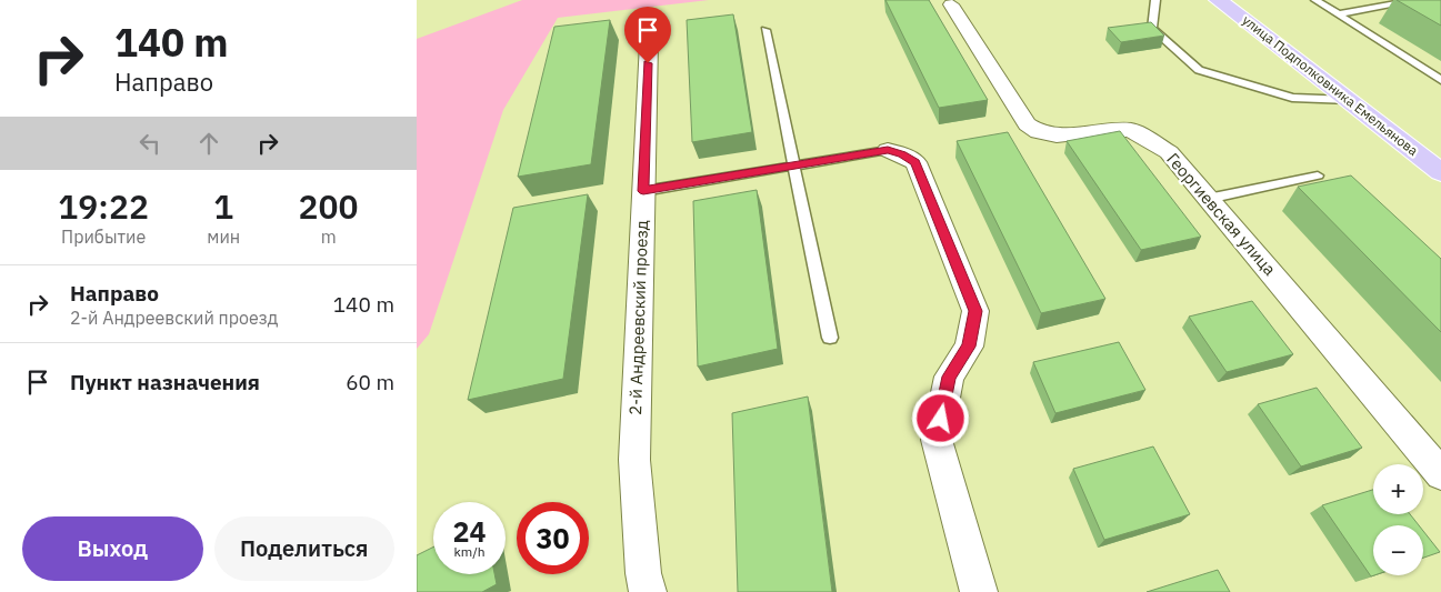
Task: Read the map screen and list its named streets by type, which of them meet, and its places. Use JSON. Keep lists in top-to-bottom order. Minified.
{"streets":{"main road":["улица Подполковника Емельянова"],"street":["Георгиевская улица","2-й Андреевский проезд"]},"page":{"turn":["140 m","Направо"],"eta":["19:22","Прибытие","1","мин","200","m"],"list":[{"name":"Направо","note":"2-й Андреевский проезд","value":"140 m"},{"name":"Пункт назначения","value":"60 m"}],"map_buttons":["+","−"],"speed":"24 km/h","limit":"30","buttons":["Выход","Поделиться"]}}
